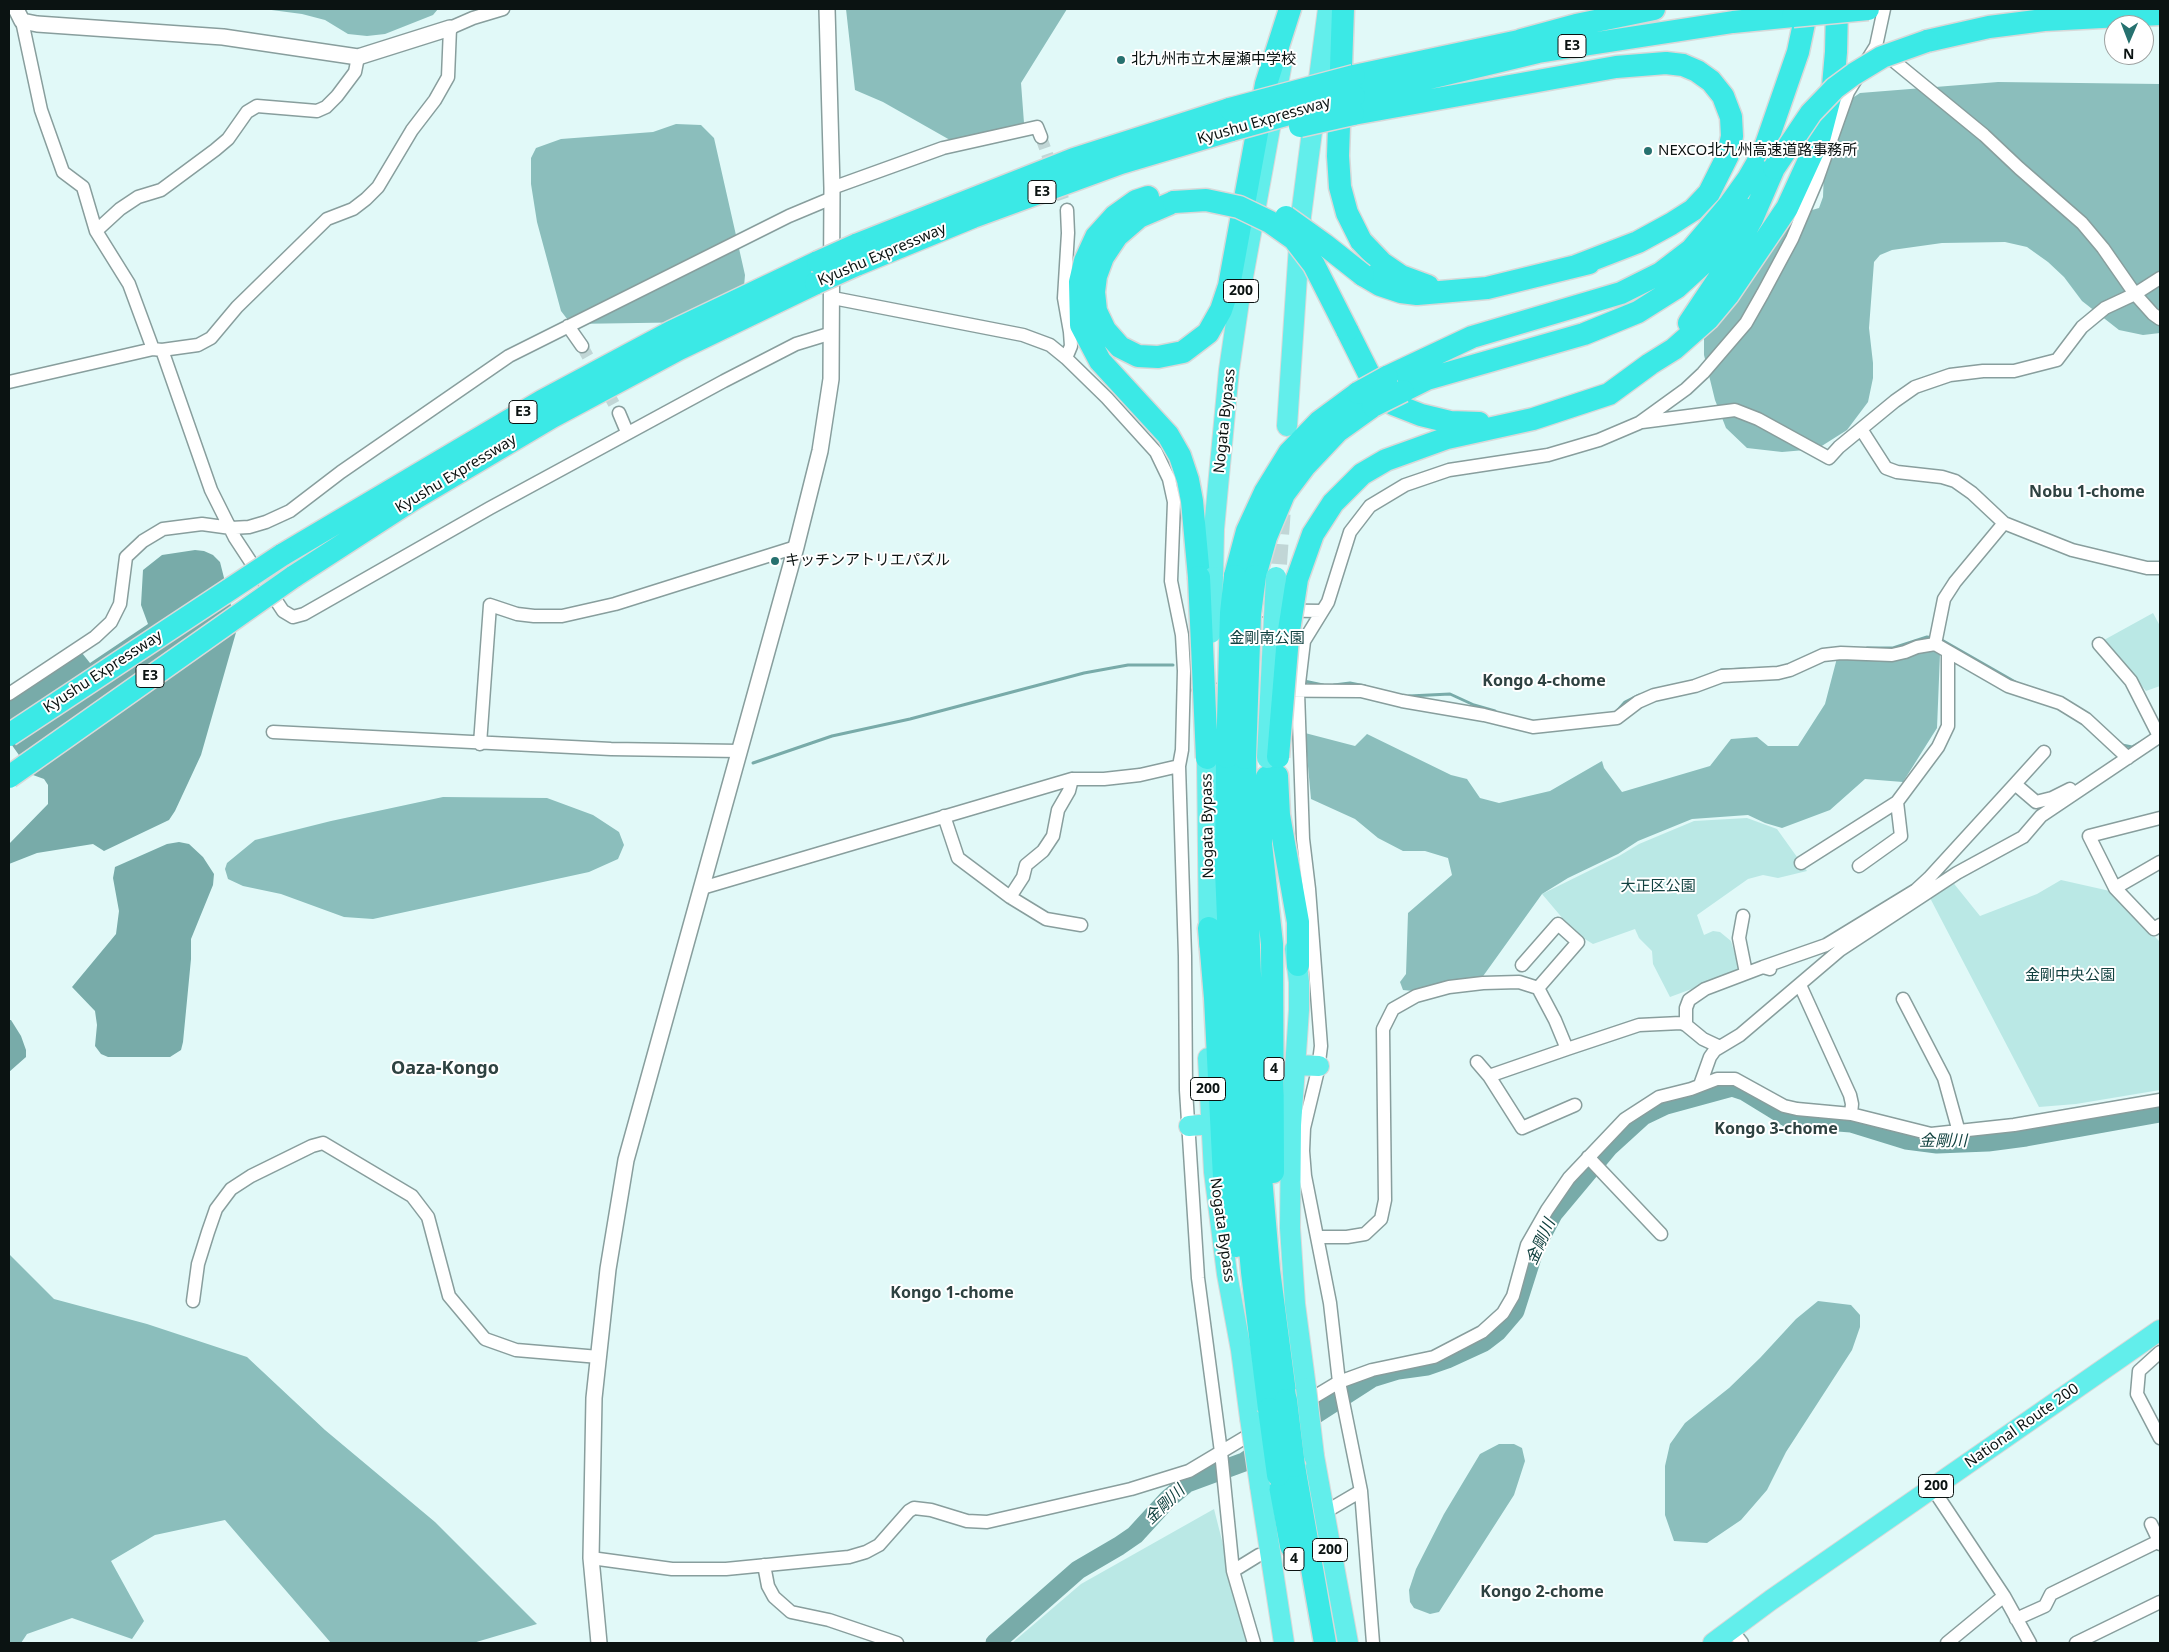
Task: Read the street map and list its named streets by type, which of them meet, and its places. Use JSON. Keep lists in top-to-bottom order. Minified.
{"streets":{"highway":["E3","Kyushu Expressway","200","Nogata Bypass","4","National Route 200"]},"crossings":[["200","4"],["Nogata Bypass","4"]],"districts":["Nobu 1-chome","Kongo 4-chome","Oaza-Kongo","Kongo 3-chome","Kongo 1-chome","Kongo 2-chome"],"water":["金剛川"],"parks":["金剛南公園","大正区公園","金剛中央公園"],"places":["北九州市立木屋瀬中学校","NEXCO北九州高速道路事務所","キッチンアトリエパズル"],"north":"bottom"}
